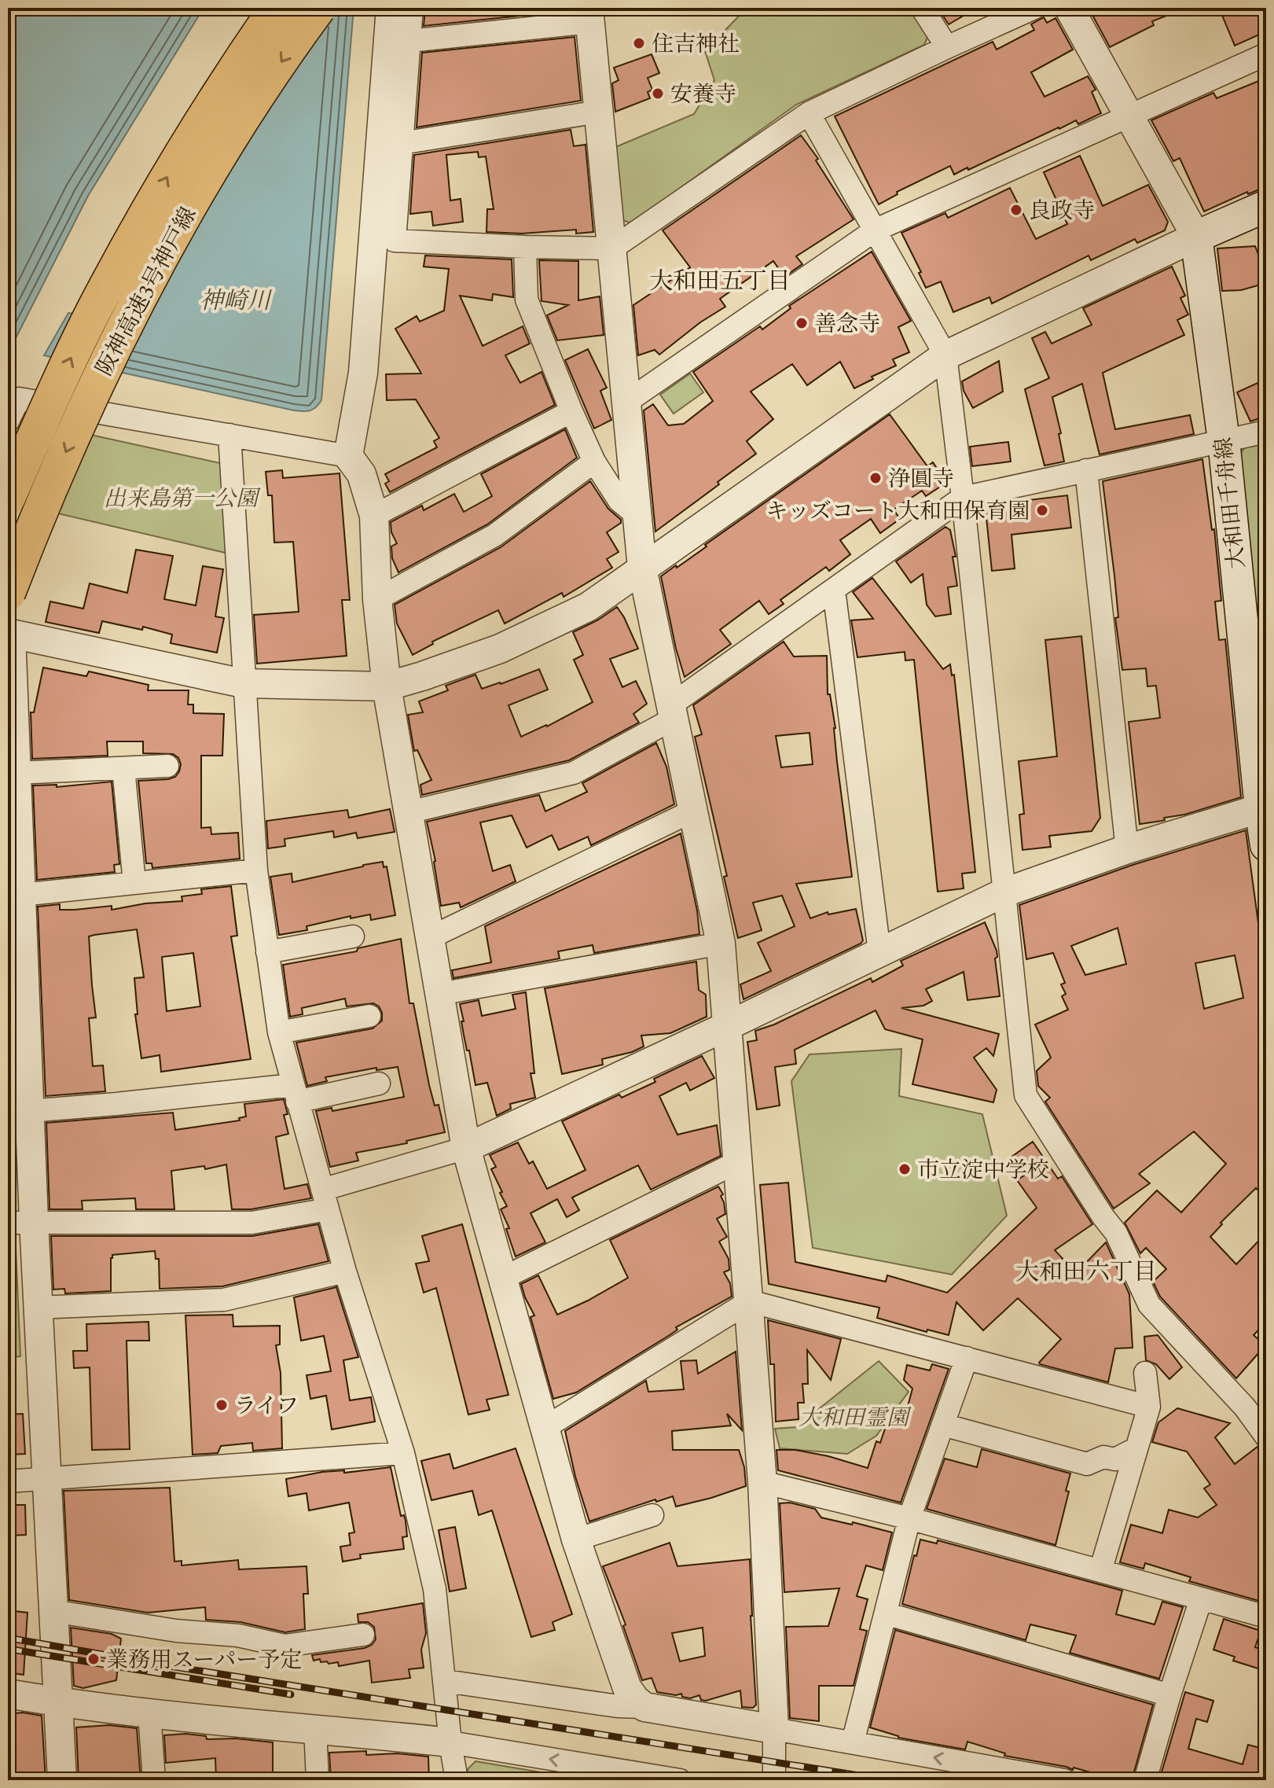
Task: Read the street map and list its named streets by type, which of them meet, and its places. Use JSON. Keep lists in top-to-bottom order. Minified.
{"streets":{"highway":["阪神高速3号神戸線"],"main road":["大和田千舟線"]},"districts":["大和田五丁目","大和田六丁目"],"water":["神崎川"],"parks":["出来島第一公園","大和田霊園"],"places":["住吉神社","安養寺","良政寺","善念寺","浄圓寺","キッズコート大和田保育園","市立淀中学校","ライフ","業務用スーパー予定"]}
